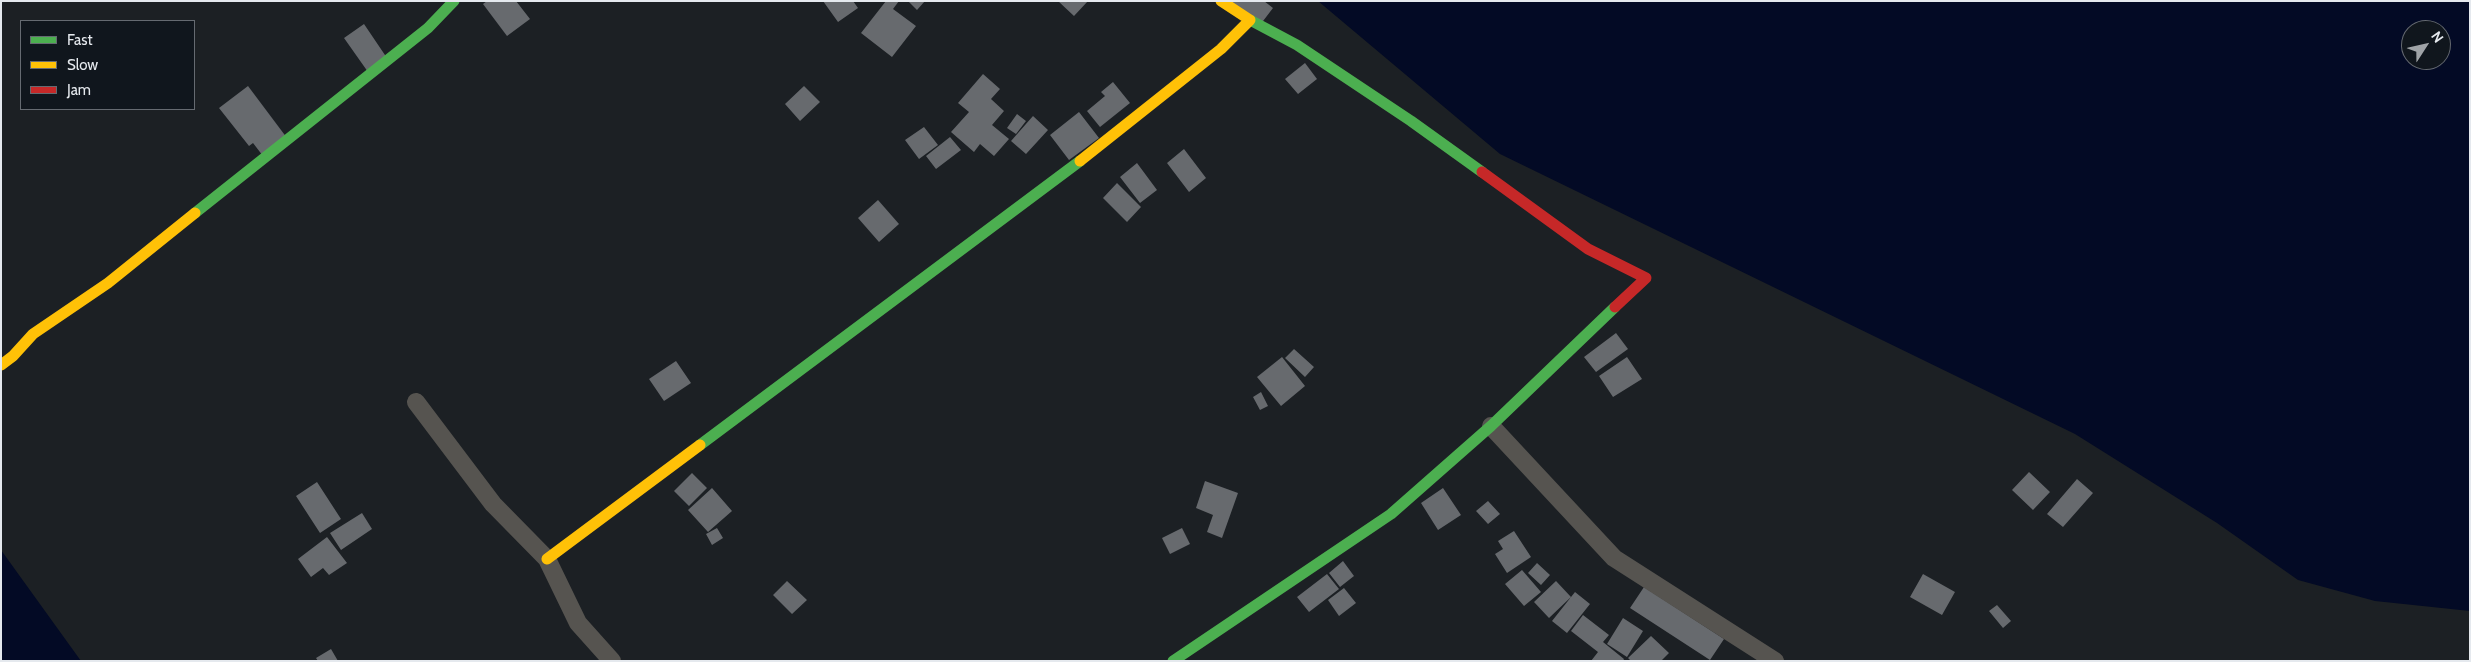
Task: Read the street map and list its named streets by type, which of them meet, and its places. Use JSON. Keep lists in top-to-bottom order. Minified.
{"legend":["Fast","Slow","Jam"],"north":"top right"}
